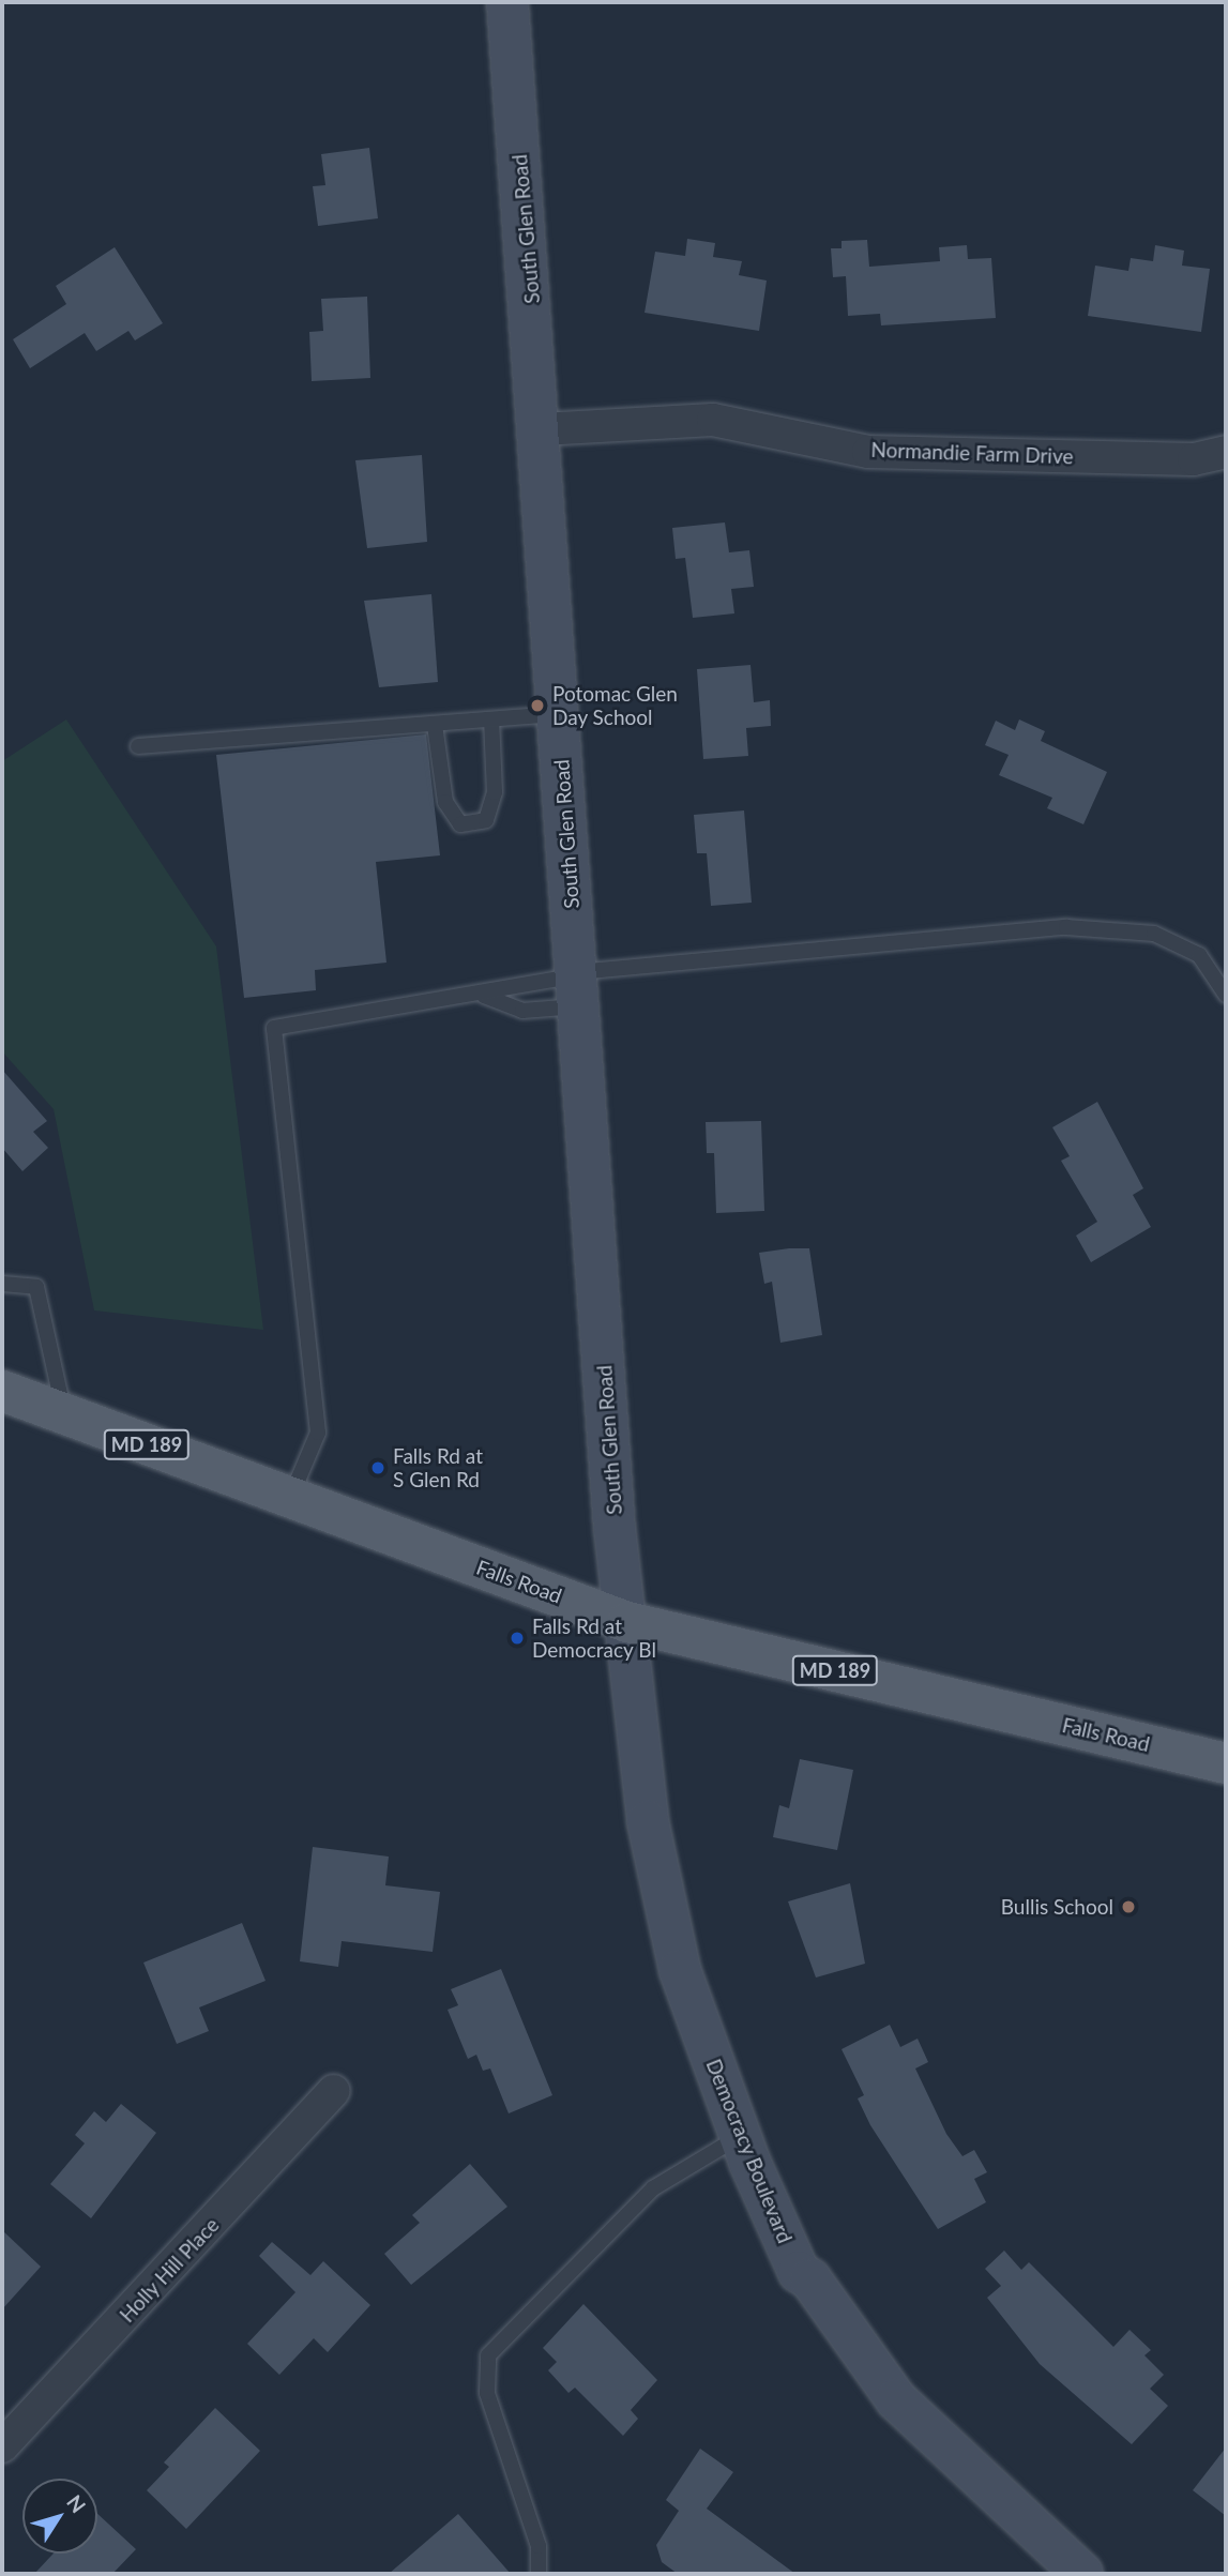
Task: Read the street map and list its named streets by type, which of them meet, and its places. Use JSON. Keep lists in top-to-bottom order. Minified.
{"streets":{"main road":["South Glen Road","MD 189","Falls Road","Democracy Boulevard"],"street":["Normandie Farm Drive","Holly Hill Place"]},"crossings":[["South Glen Road","Normandie Farm Drive"],["South Glen Road","Falls Road"],["South Glen Road","Democracy Boulevard"],["Falls Road","Democracy Boulevard"]],"places":["Potomac Glen Day School","Falls Rd at S Glen Rd","Falls Rd at Democracy Bl","Bullis School"],"north":"top right"}
